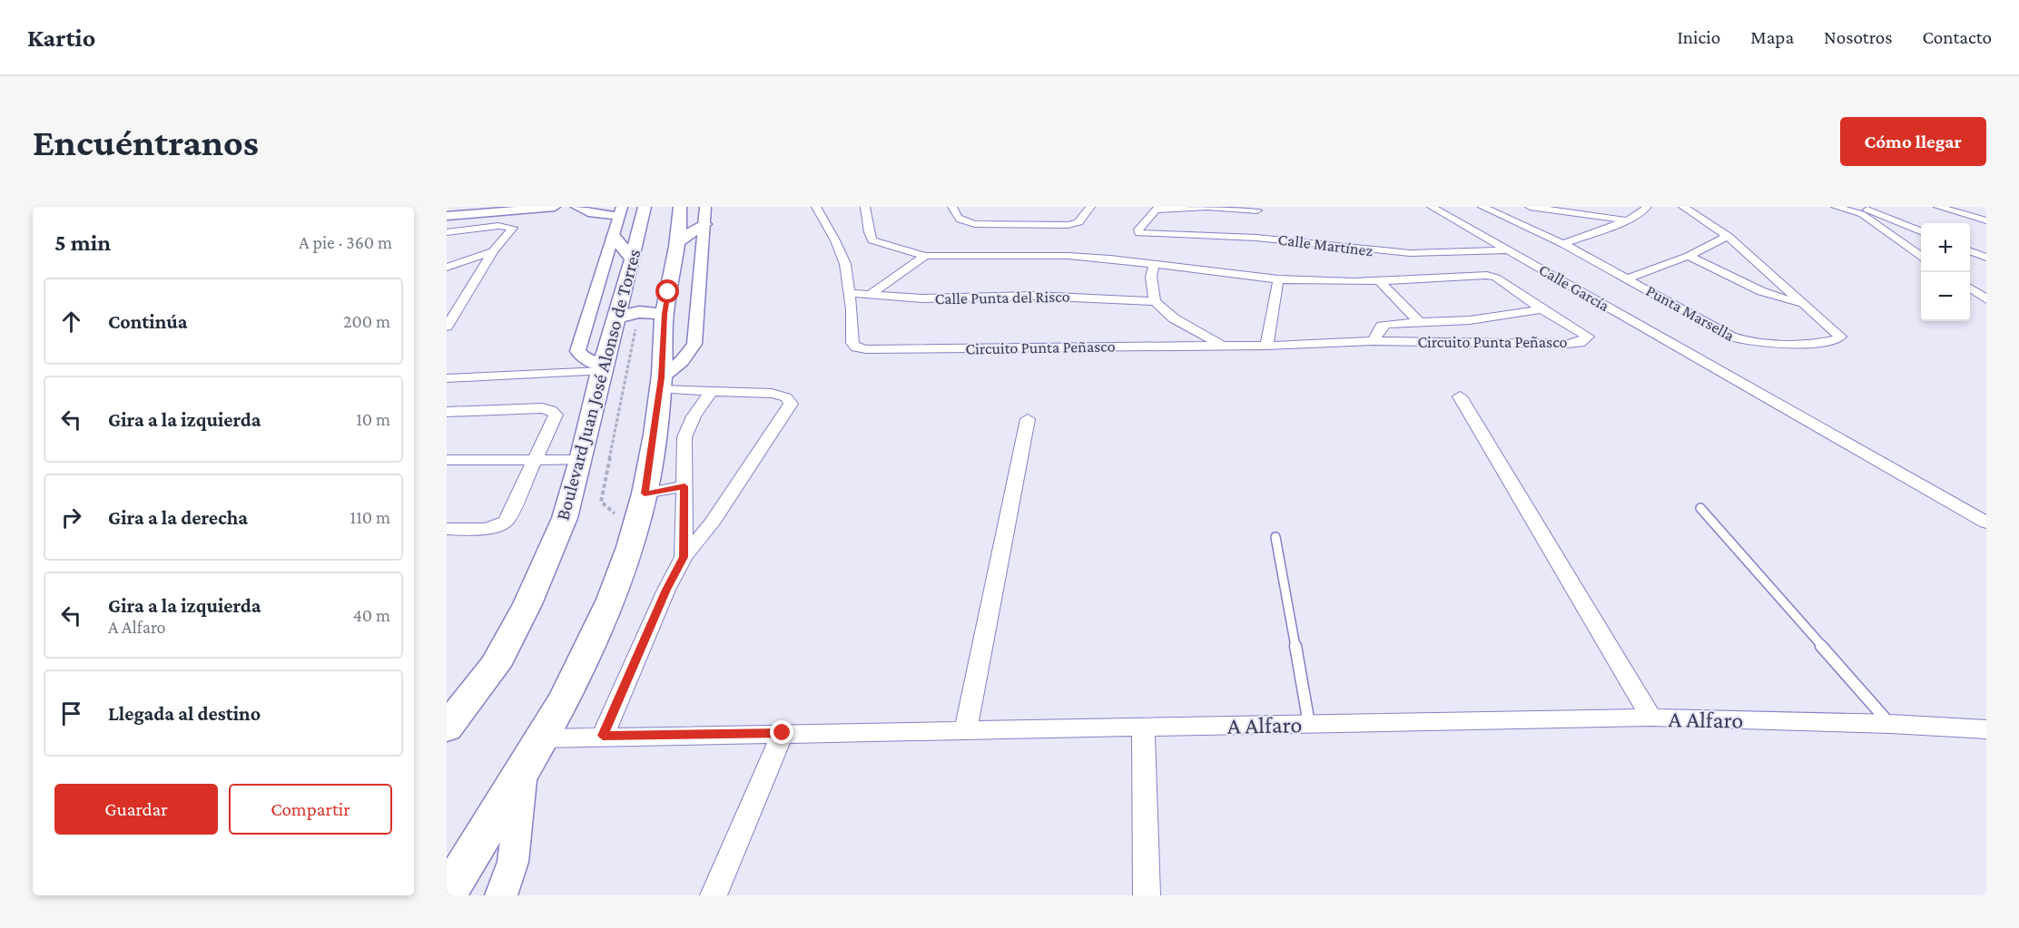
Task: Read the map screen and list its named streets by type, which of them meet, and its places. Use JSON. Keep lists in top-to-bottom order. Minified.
{"streets":{"main road":["Boulevard Juan José Alonso de Torres"],"street":["Calle Martínez","Calle García","Calle Punta del Risco","Punta Marsella","Circuito Punta Peñasco","A Alfaro"]},"crossings":[["Calle Martínez","Calle García"],["Calle Punta del Risco","Circuito Punta Peñasco"]],"page":{"header":"Kartio","nav":["Inicio","Mapa","Nosotros","Contacto"],"buttons":["Cómo llegar",["Guardar","Compartir"]],"title":"Encuéntranos","heading":["5 min","A pie · 360 m"],"map_buttons":["+","−"],"list":[["Continúa","200 m"],["Gira a la izquierda","10 m"],["Gira a la derecha","110 m"],["Gira a la izquierda","A Alfaro","40 m"],"Llegada al destino"]}}
